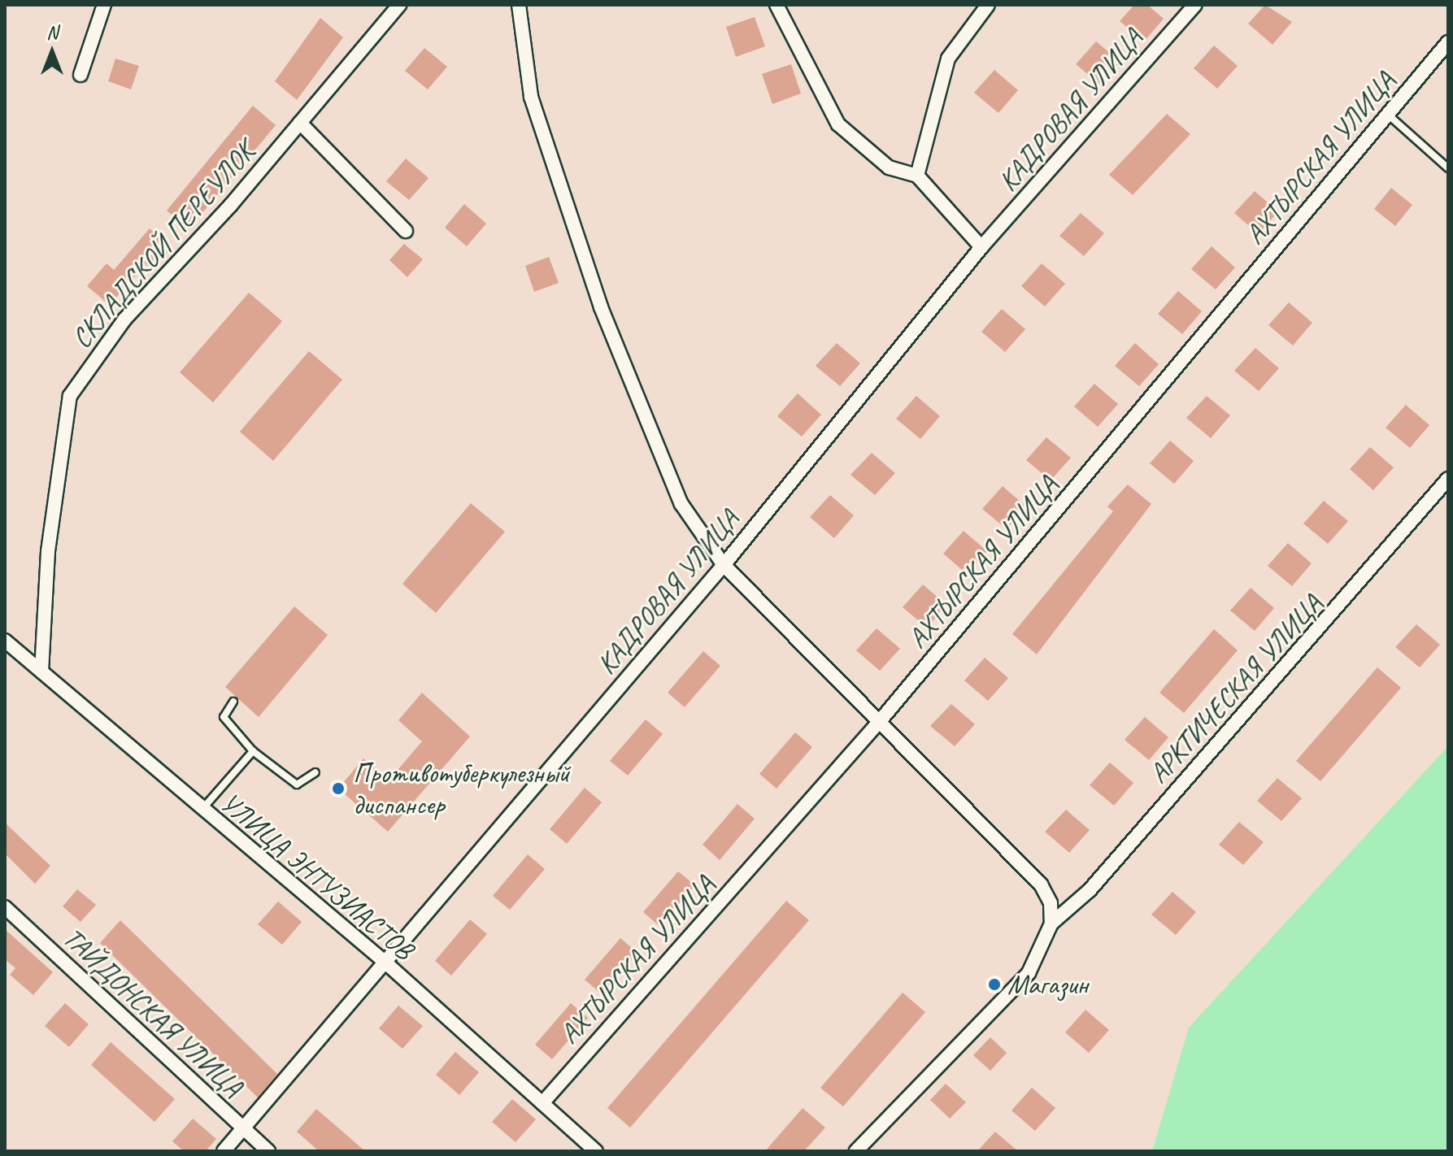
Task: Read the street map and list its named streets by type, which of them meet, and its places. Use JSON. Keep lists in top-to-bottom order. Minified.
{"streets":{"street":["КАДРОВАЯ УЛИЦА","АХТЫРСКАЯ УЛИЦА","СКЛАДСКОЙ ПЕРЕУЛОК","АРКТИЧЕСКАЯ УЛИЦА","УЛИЦА ЭНТУЗИАСТОВ","ТАЙДОНСКАЯ УЛИЦА"]},"crossings":[["КАДРОВАЯ УЛИЦА","УЛИЦА ЭНТУЗИАСТОВ"],["КАДРОВАЯ УЛИЦА","ТАЙДОНСКАЯ УЛИЦА"],["АХТЫРСКАЯ УЛИЦА","УЛИЦА ЭНТУЗИАСТОВ"],["СКЛАДСКОЙ ПЕРЕУЛОК","УЛИЦА ЭНТУЗИАСТОВ"]],"places":["Противотуберкулезный диспансер","Магазин"],"north":"top"}
